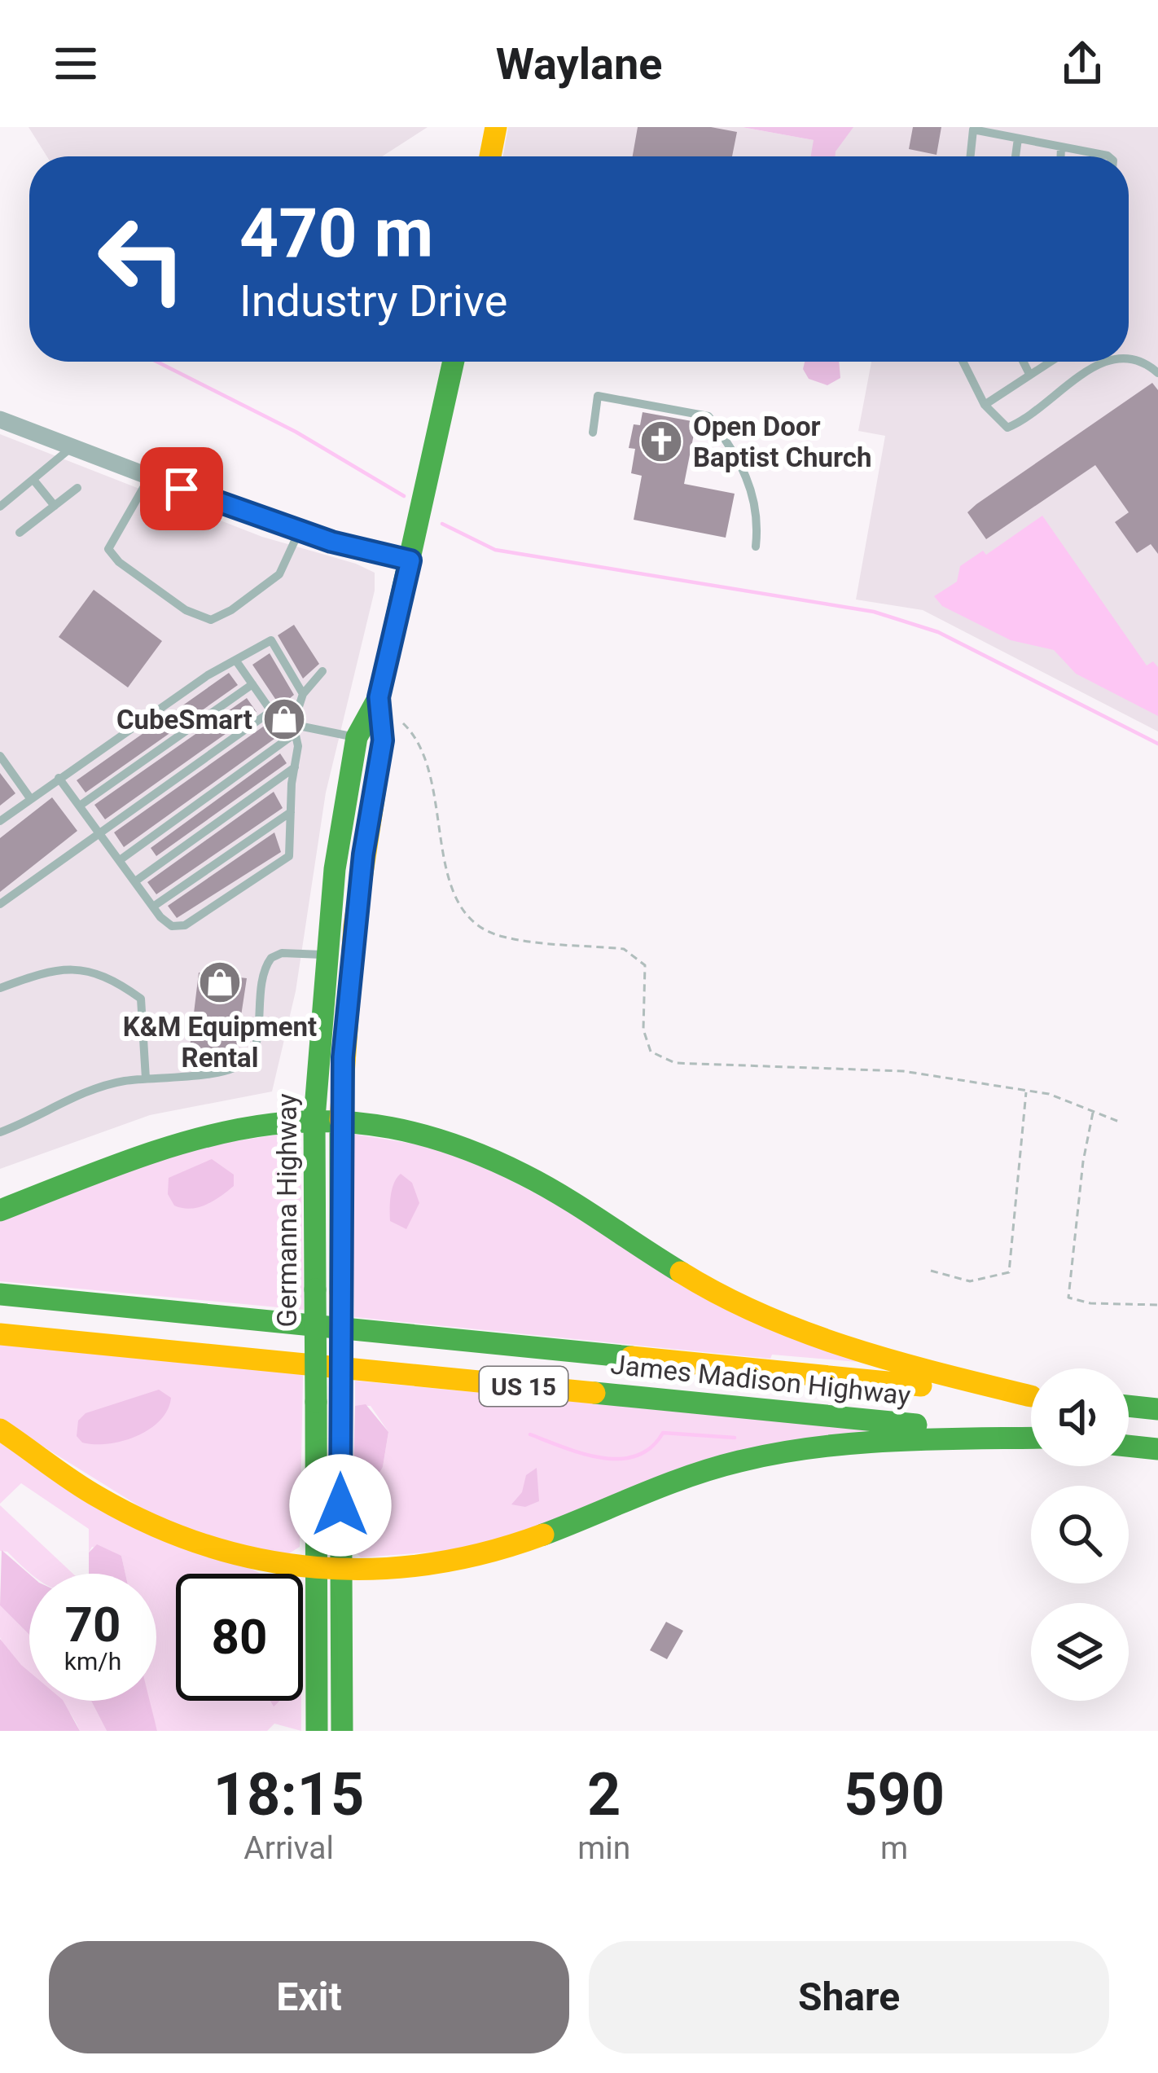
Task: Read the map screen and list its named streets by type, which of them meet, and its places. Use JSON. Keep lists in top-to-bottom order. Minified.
{"streets":{"main road":["Germanna Highway","James Madison Highway","US 15"]},"places":{"church":["Open Door Baptist Church"],"shop":["CubeSmart","K&M Equipment Rental"]},"page":{"header":"Waylane","turn":["470 m","Industry Drive"],"speed":"70 km/h","limit":"80","eta":["18:15","Arrival","2","min","590","m"],"buttons":["Exit","Share"]}}
